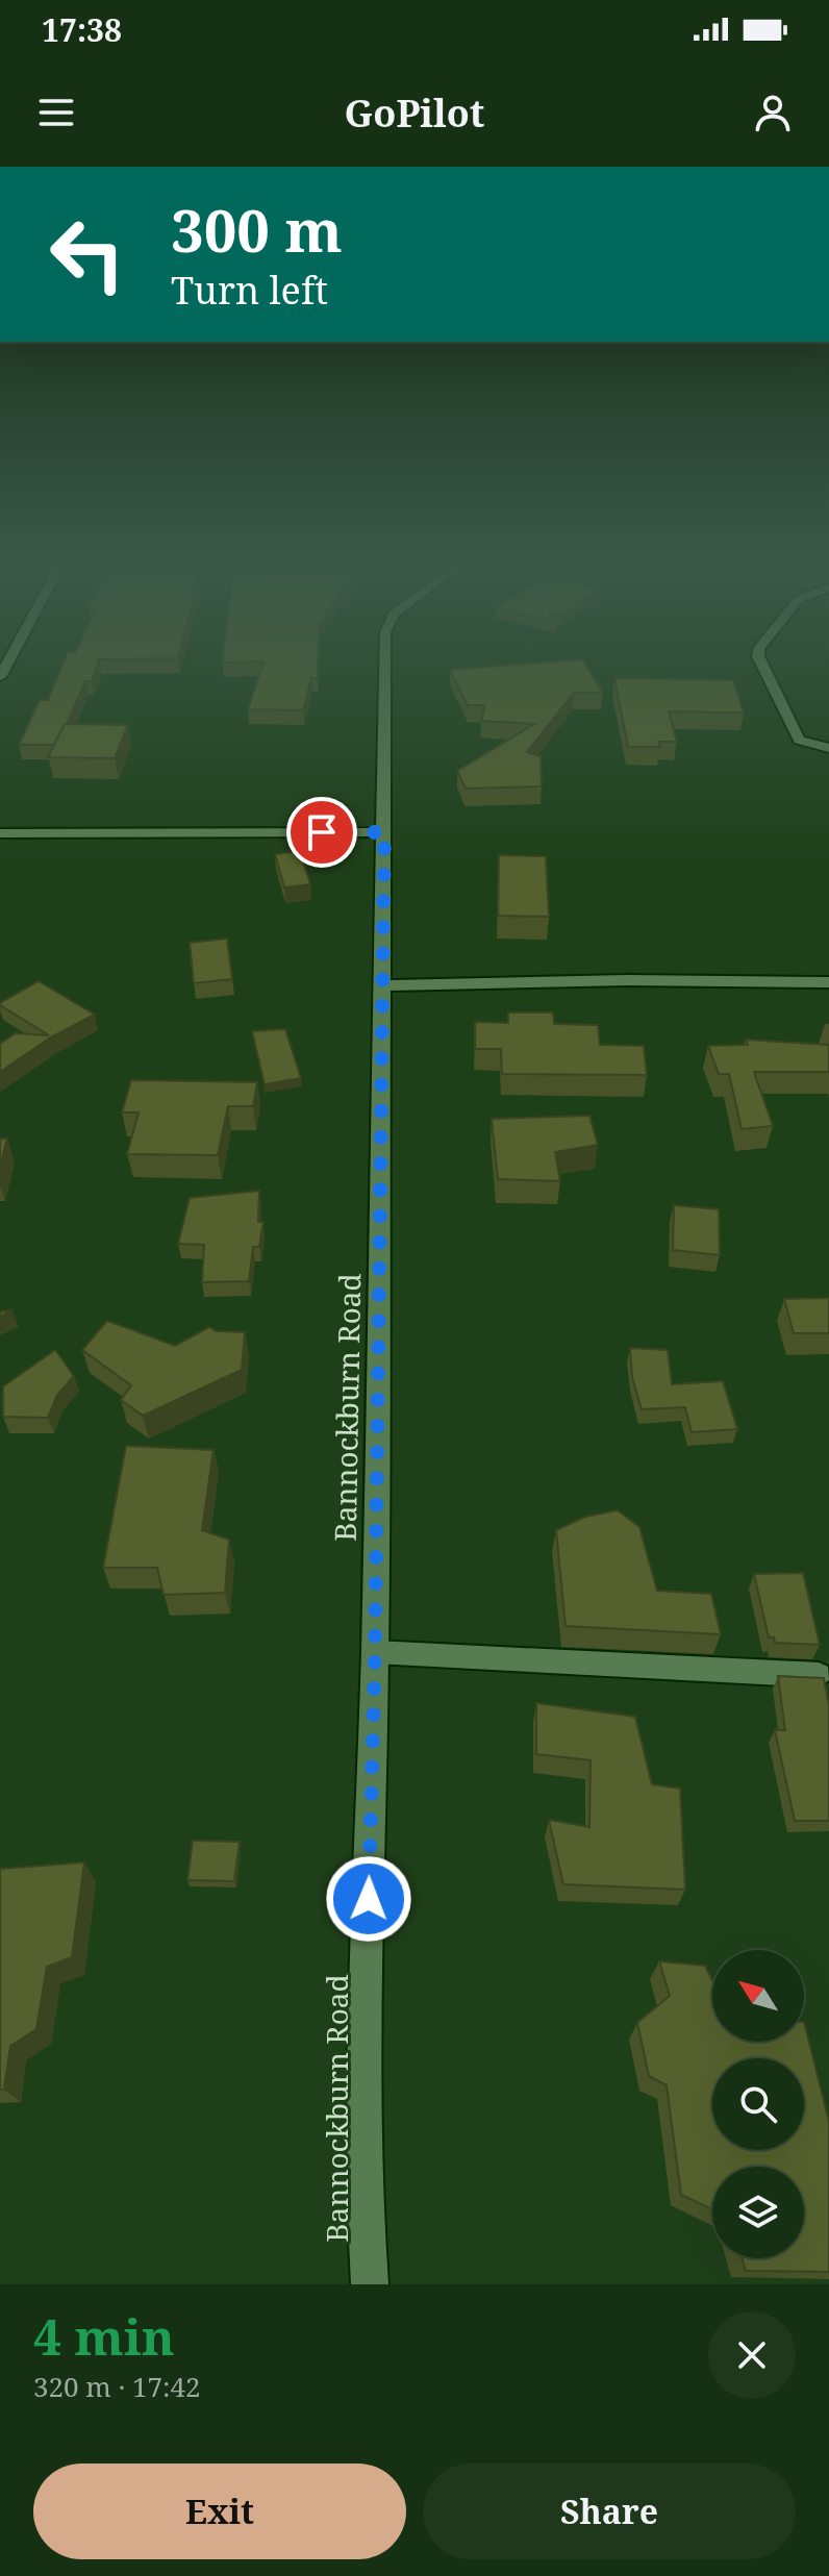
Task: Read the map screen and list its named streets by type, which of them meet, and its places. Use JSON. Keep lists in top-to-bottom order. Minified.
{"streets":{"street":["Bannockburn Road"]},"north":"top left","page":{"status":"17:38","header":"GoPilot","turn":["300 m","Turn left"],"heading":["4 min","320 m · 17:42"],"buttons":["Exit","Share"]}}
